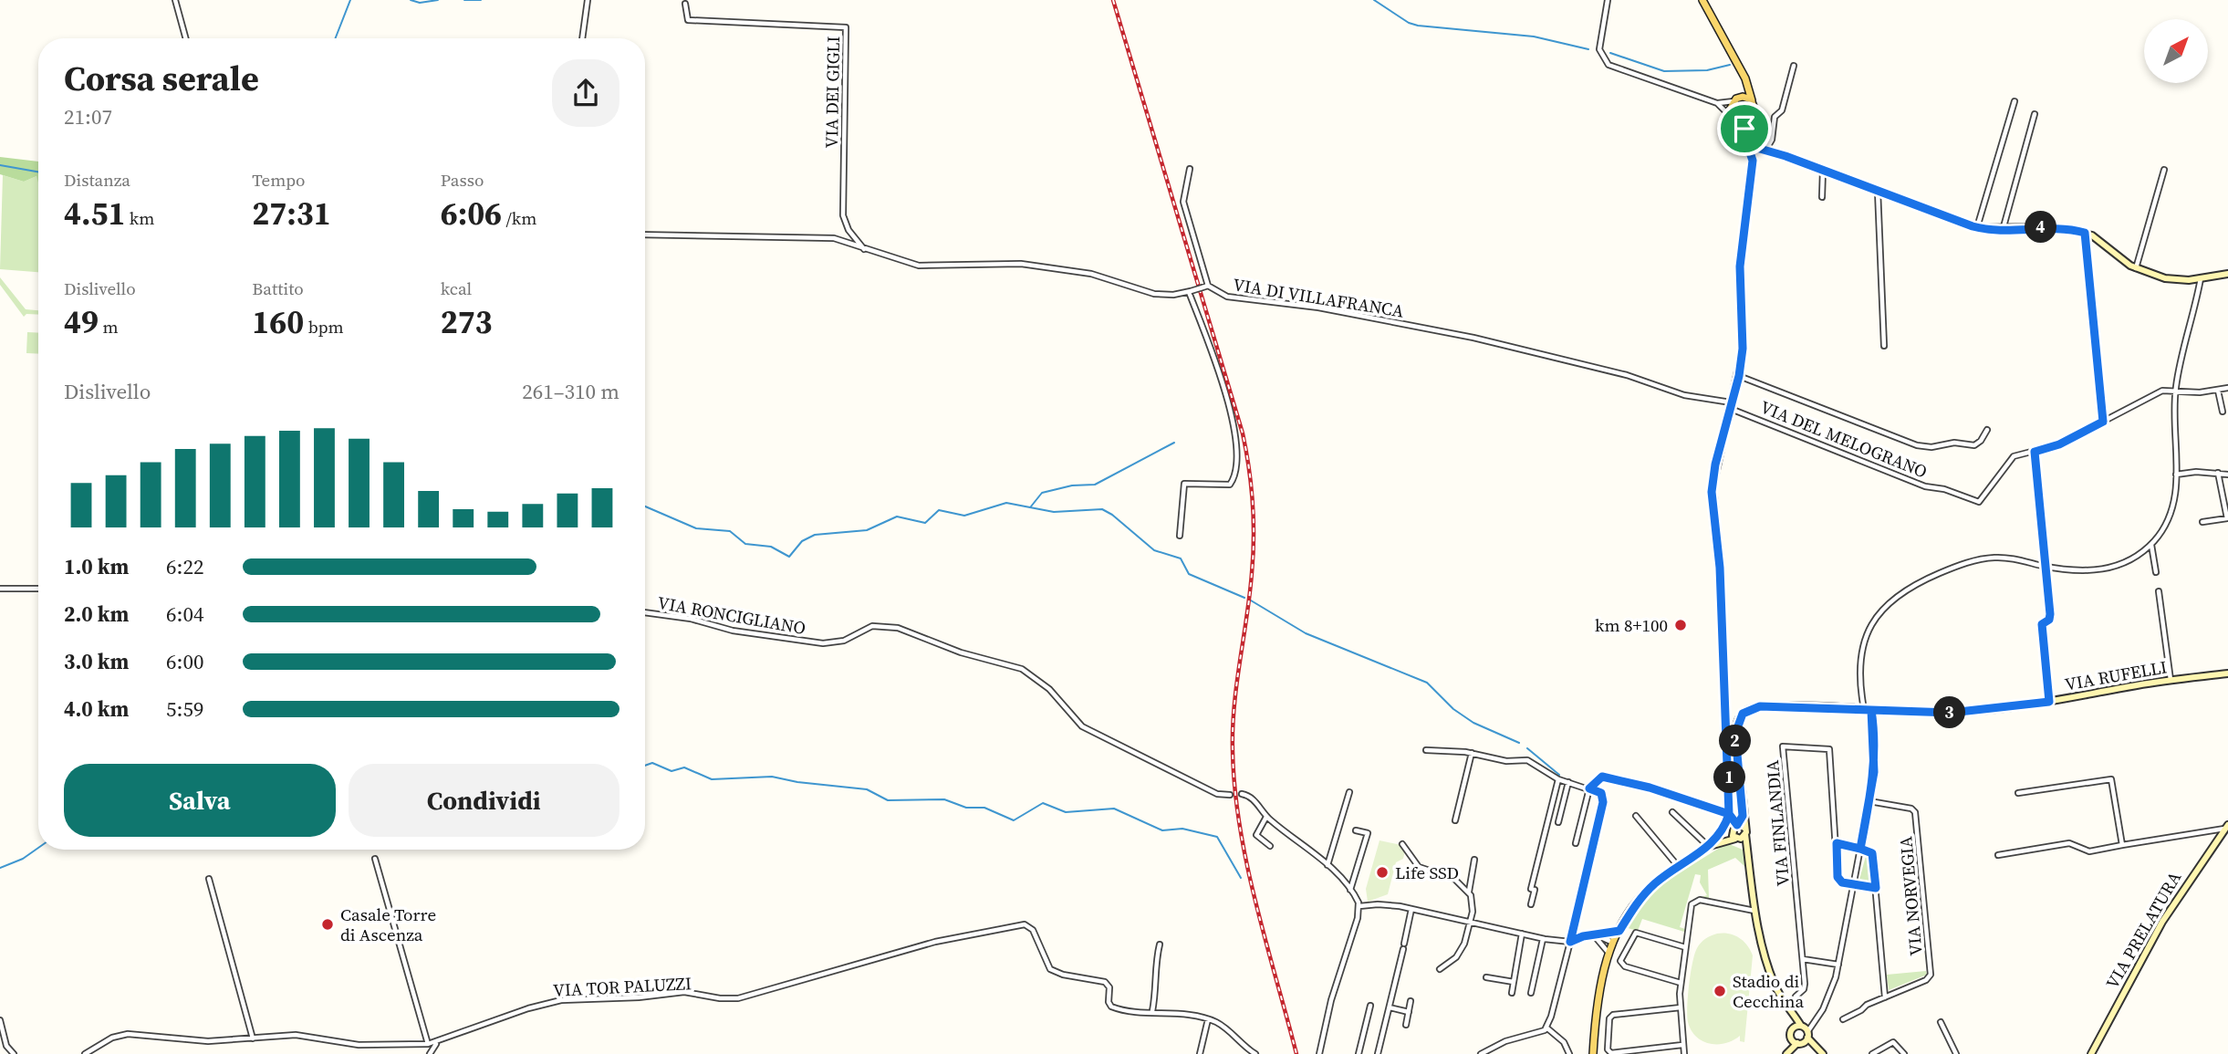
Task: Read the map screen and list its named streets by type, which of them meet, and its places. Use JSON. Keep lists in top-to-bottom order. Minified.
{"streets":{"street":["VIA DEI GIGLI","VIA DI VILLAFRANCA","VIA DEL MELOGRANO","VIA RONCIGLIANO","VIA RUFELLI","VIA FINLANDIA","VIA NORVEGIA","VIA PRELATURA","VIA TOR PALUZZI"]},"crossings":[["VIA DI VILLAFRANCA","VIA DEL MELOGRANO"]],"places":["km 8+100","Life SSD","Casale Torre di Ascenza","Stadio di Cecchina"],"north":"top right","page":{"heading":["Corsa serale","21:07"],"stats":[["Distanza","4.51 km"],["Tempo","27:31"],["Passo","6:06 /km"],["Dislivello","49 m"],["Battito","160 bpm"],["kcal","273"]],"pins":["4","3","2","1"],"chart":["Dislivello","261–310 m"],"list":[{"name":"1.0 km","note":"6:22"},{"name":"2.0 km","note":"6:04"},{"name":"3.0 km","note":"6:00"},{"name":"4.0 km","note":"5:59"}],"buttons":["Salva","Condividi"]}}
